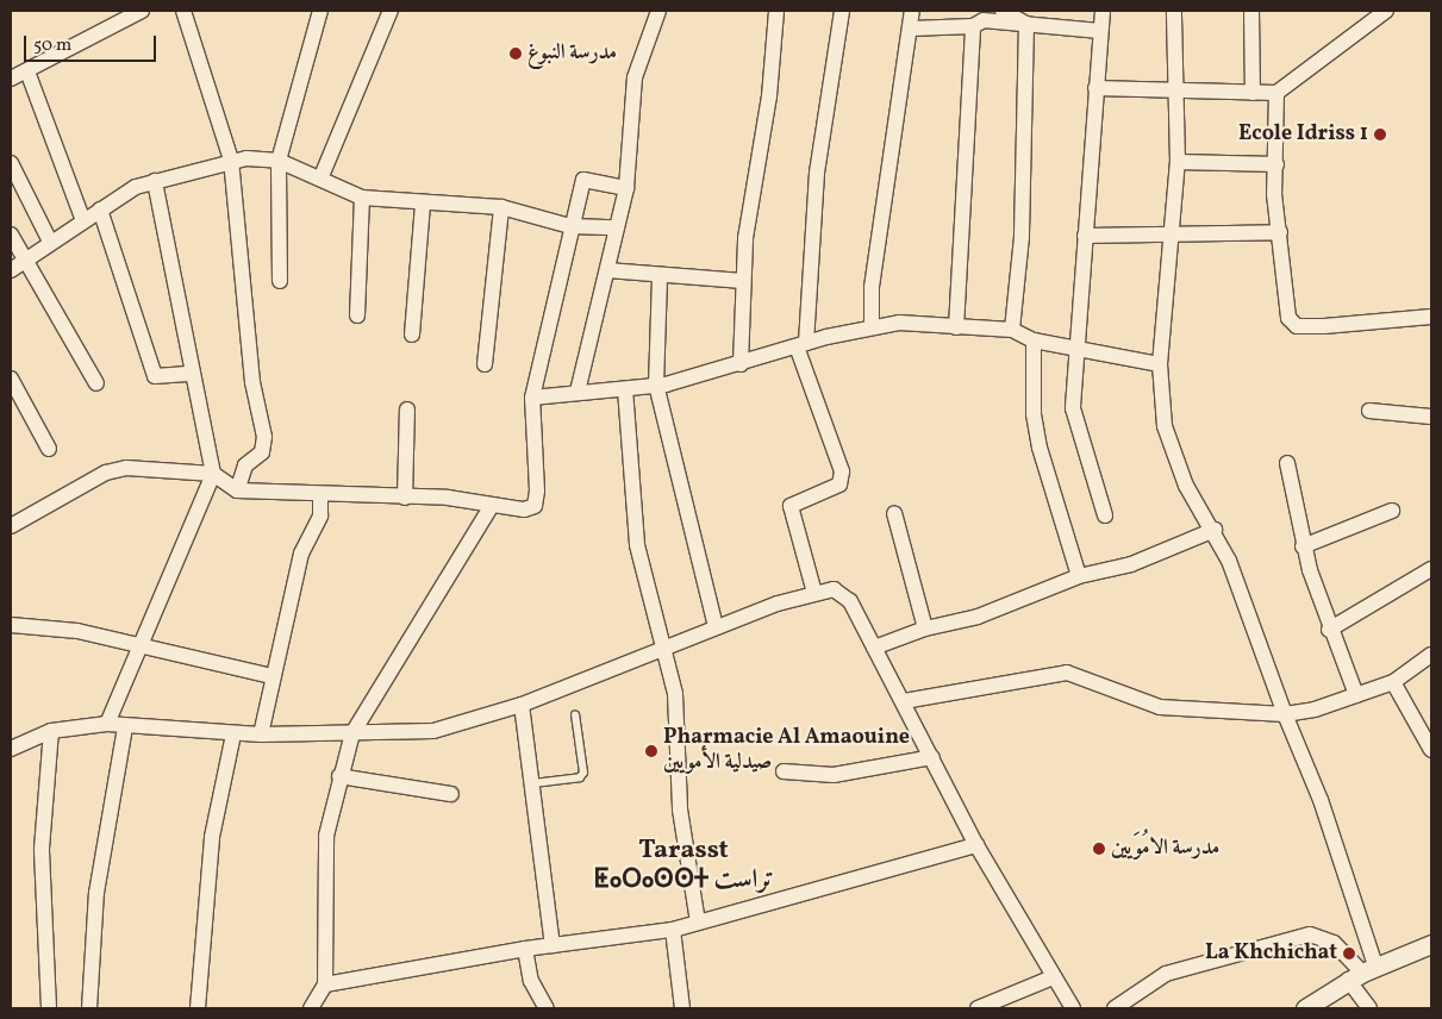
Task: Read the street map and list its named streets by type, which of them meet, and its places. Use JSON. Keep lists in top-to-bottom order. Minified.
{"districts":["Tarasst ⵟⴰⵔⴰⵙⵙⵜ تراست"],"places":["مدرسة النبوغ","Ecole Idriss 1","Pharmacie Al Amaouine صيدلية الأمويين","مدرسة الامُوَيين","La Khchichat"],"scale_bar":"50 m"}
